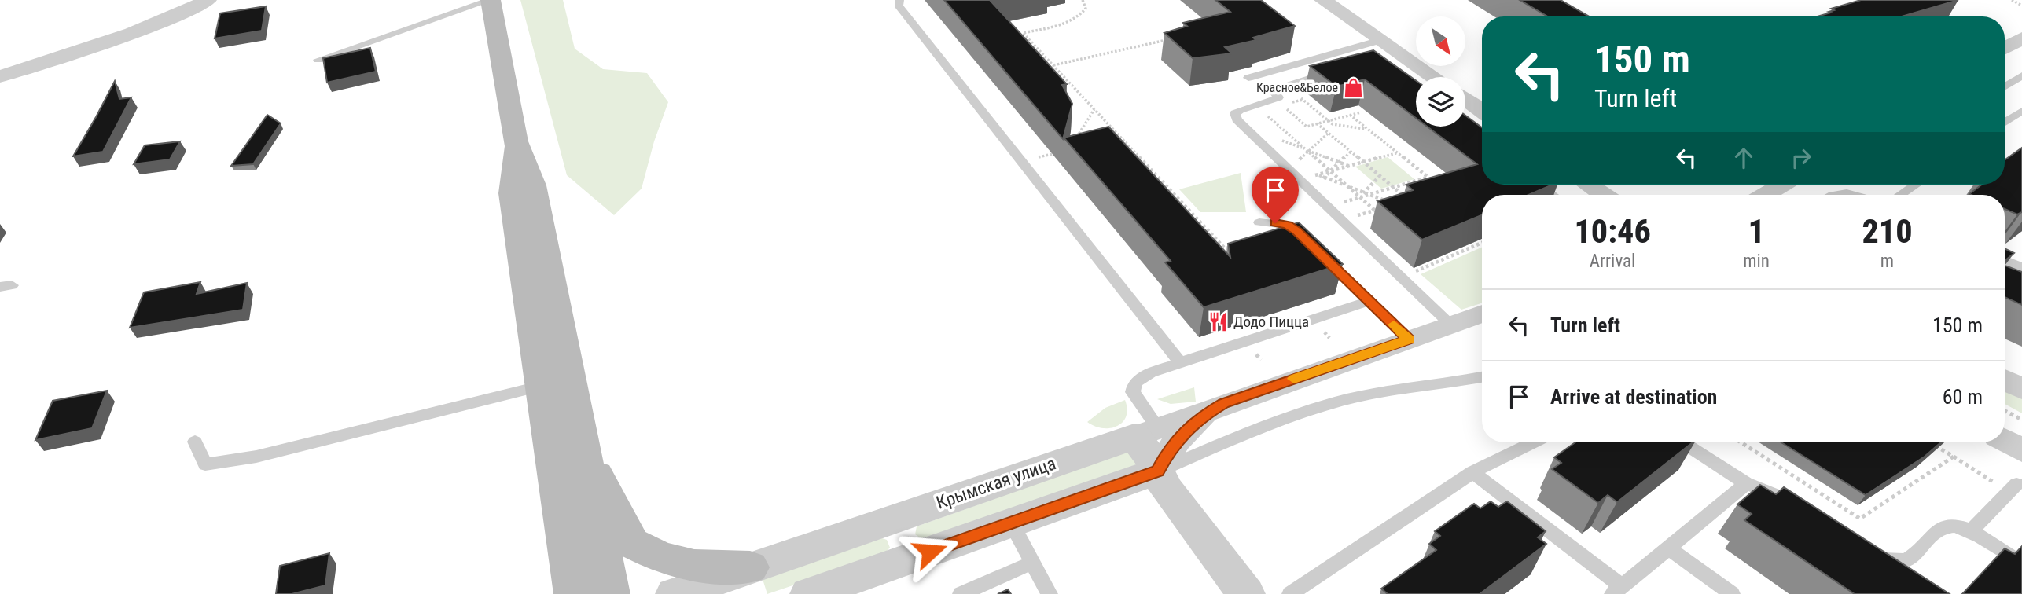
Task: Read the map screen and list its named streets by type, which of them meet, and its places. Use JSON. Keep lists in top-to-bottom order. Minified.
{"streets":{"street":["Крымская улица"]},"places":{"shop":["Красное&Белое"],"restaurant":["Додо Пицца"]},"north":"bottom right","page":{"turn":["150 m","Turn left"],"eta":["10:46","Arrival","1","min","210","m"],"list":[{"name":"Turn left","value":"150 m"},{"name":"Arrive at destination","value":"60 m"}]}}
